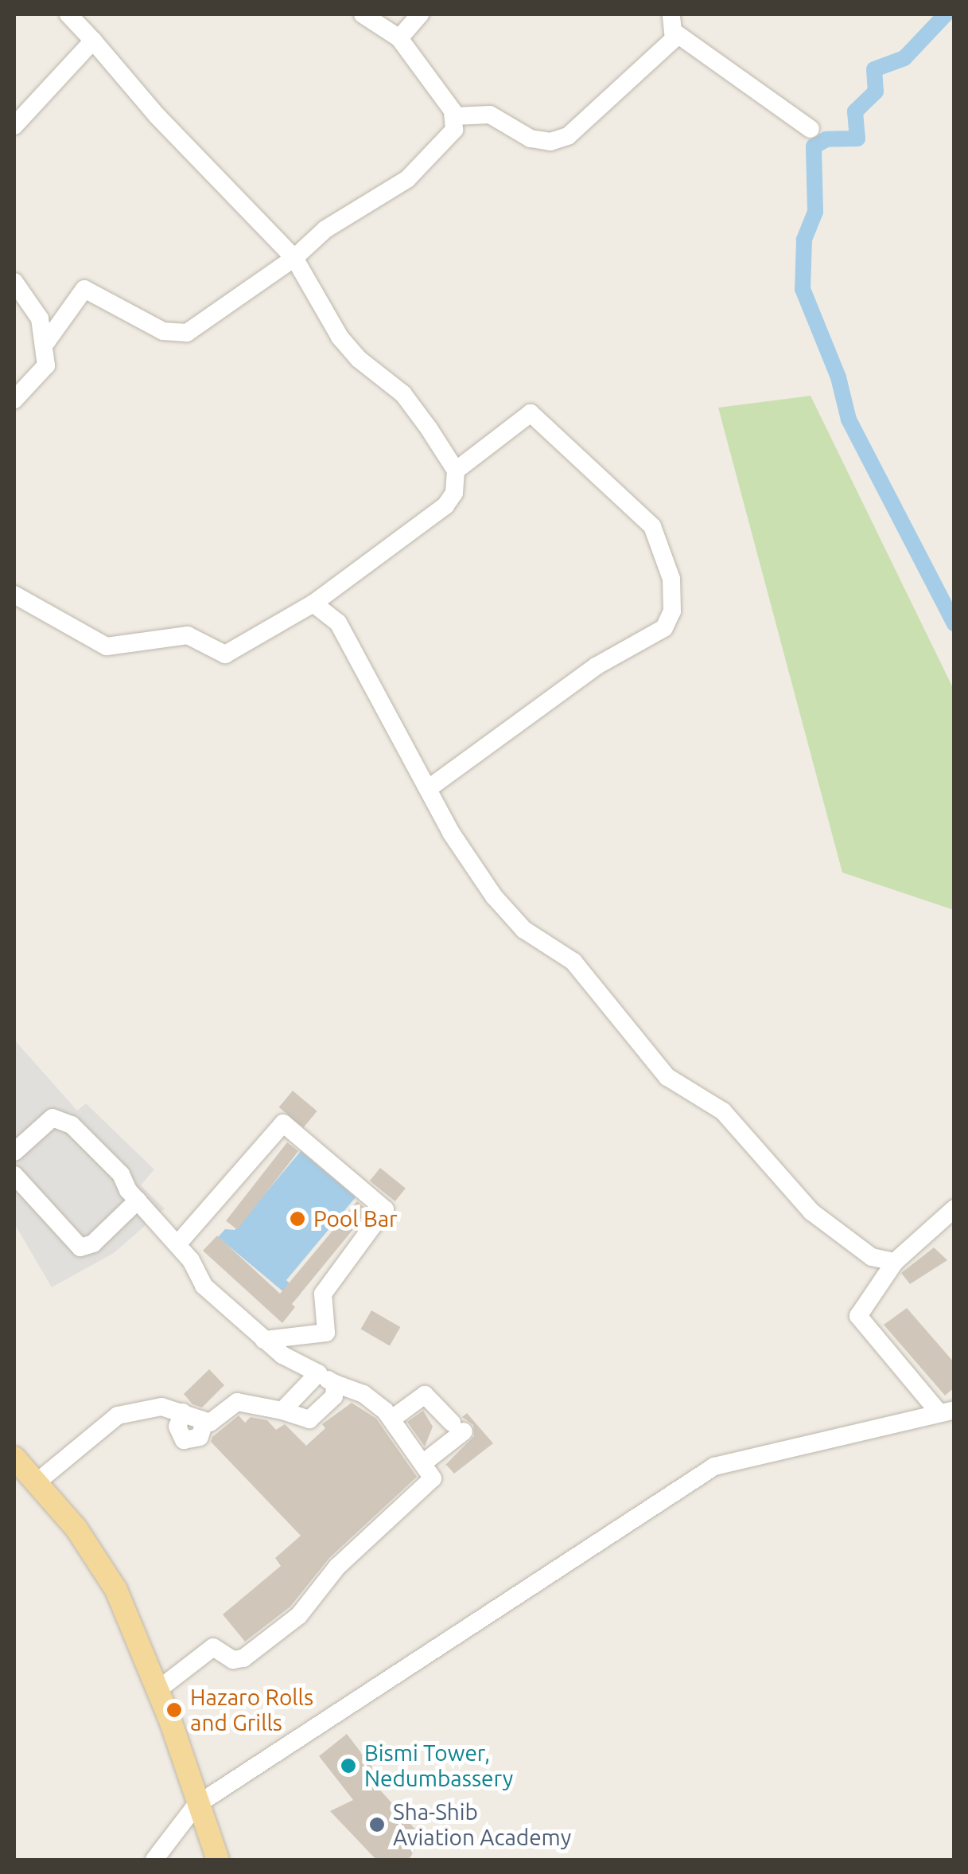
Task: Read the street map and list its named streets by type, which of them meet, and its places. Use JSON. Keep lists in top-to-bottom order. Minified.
{"places":["Pool Bar","Hazaro Rolls and Grills","Bismi Tower, Nedumbassery","Sha-Shib Aviation Academy"]}
